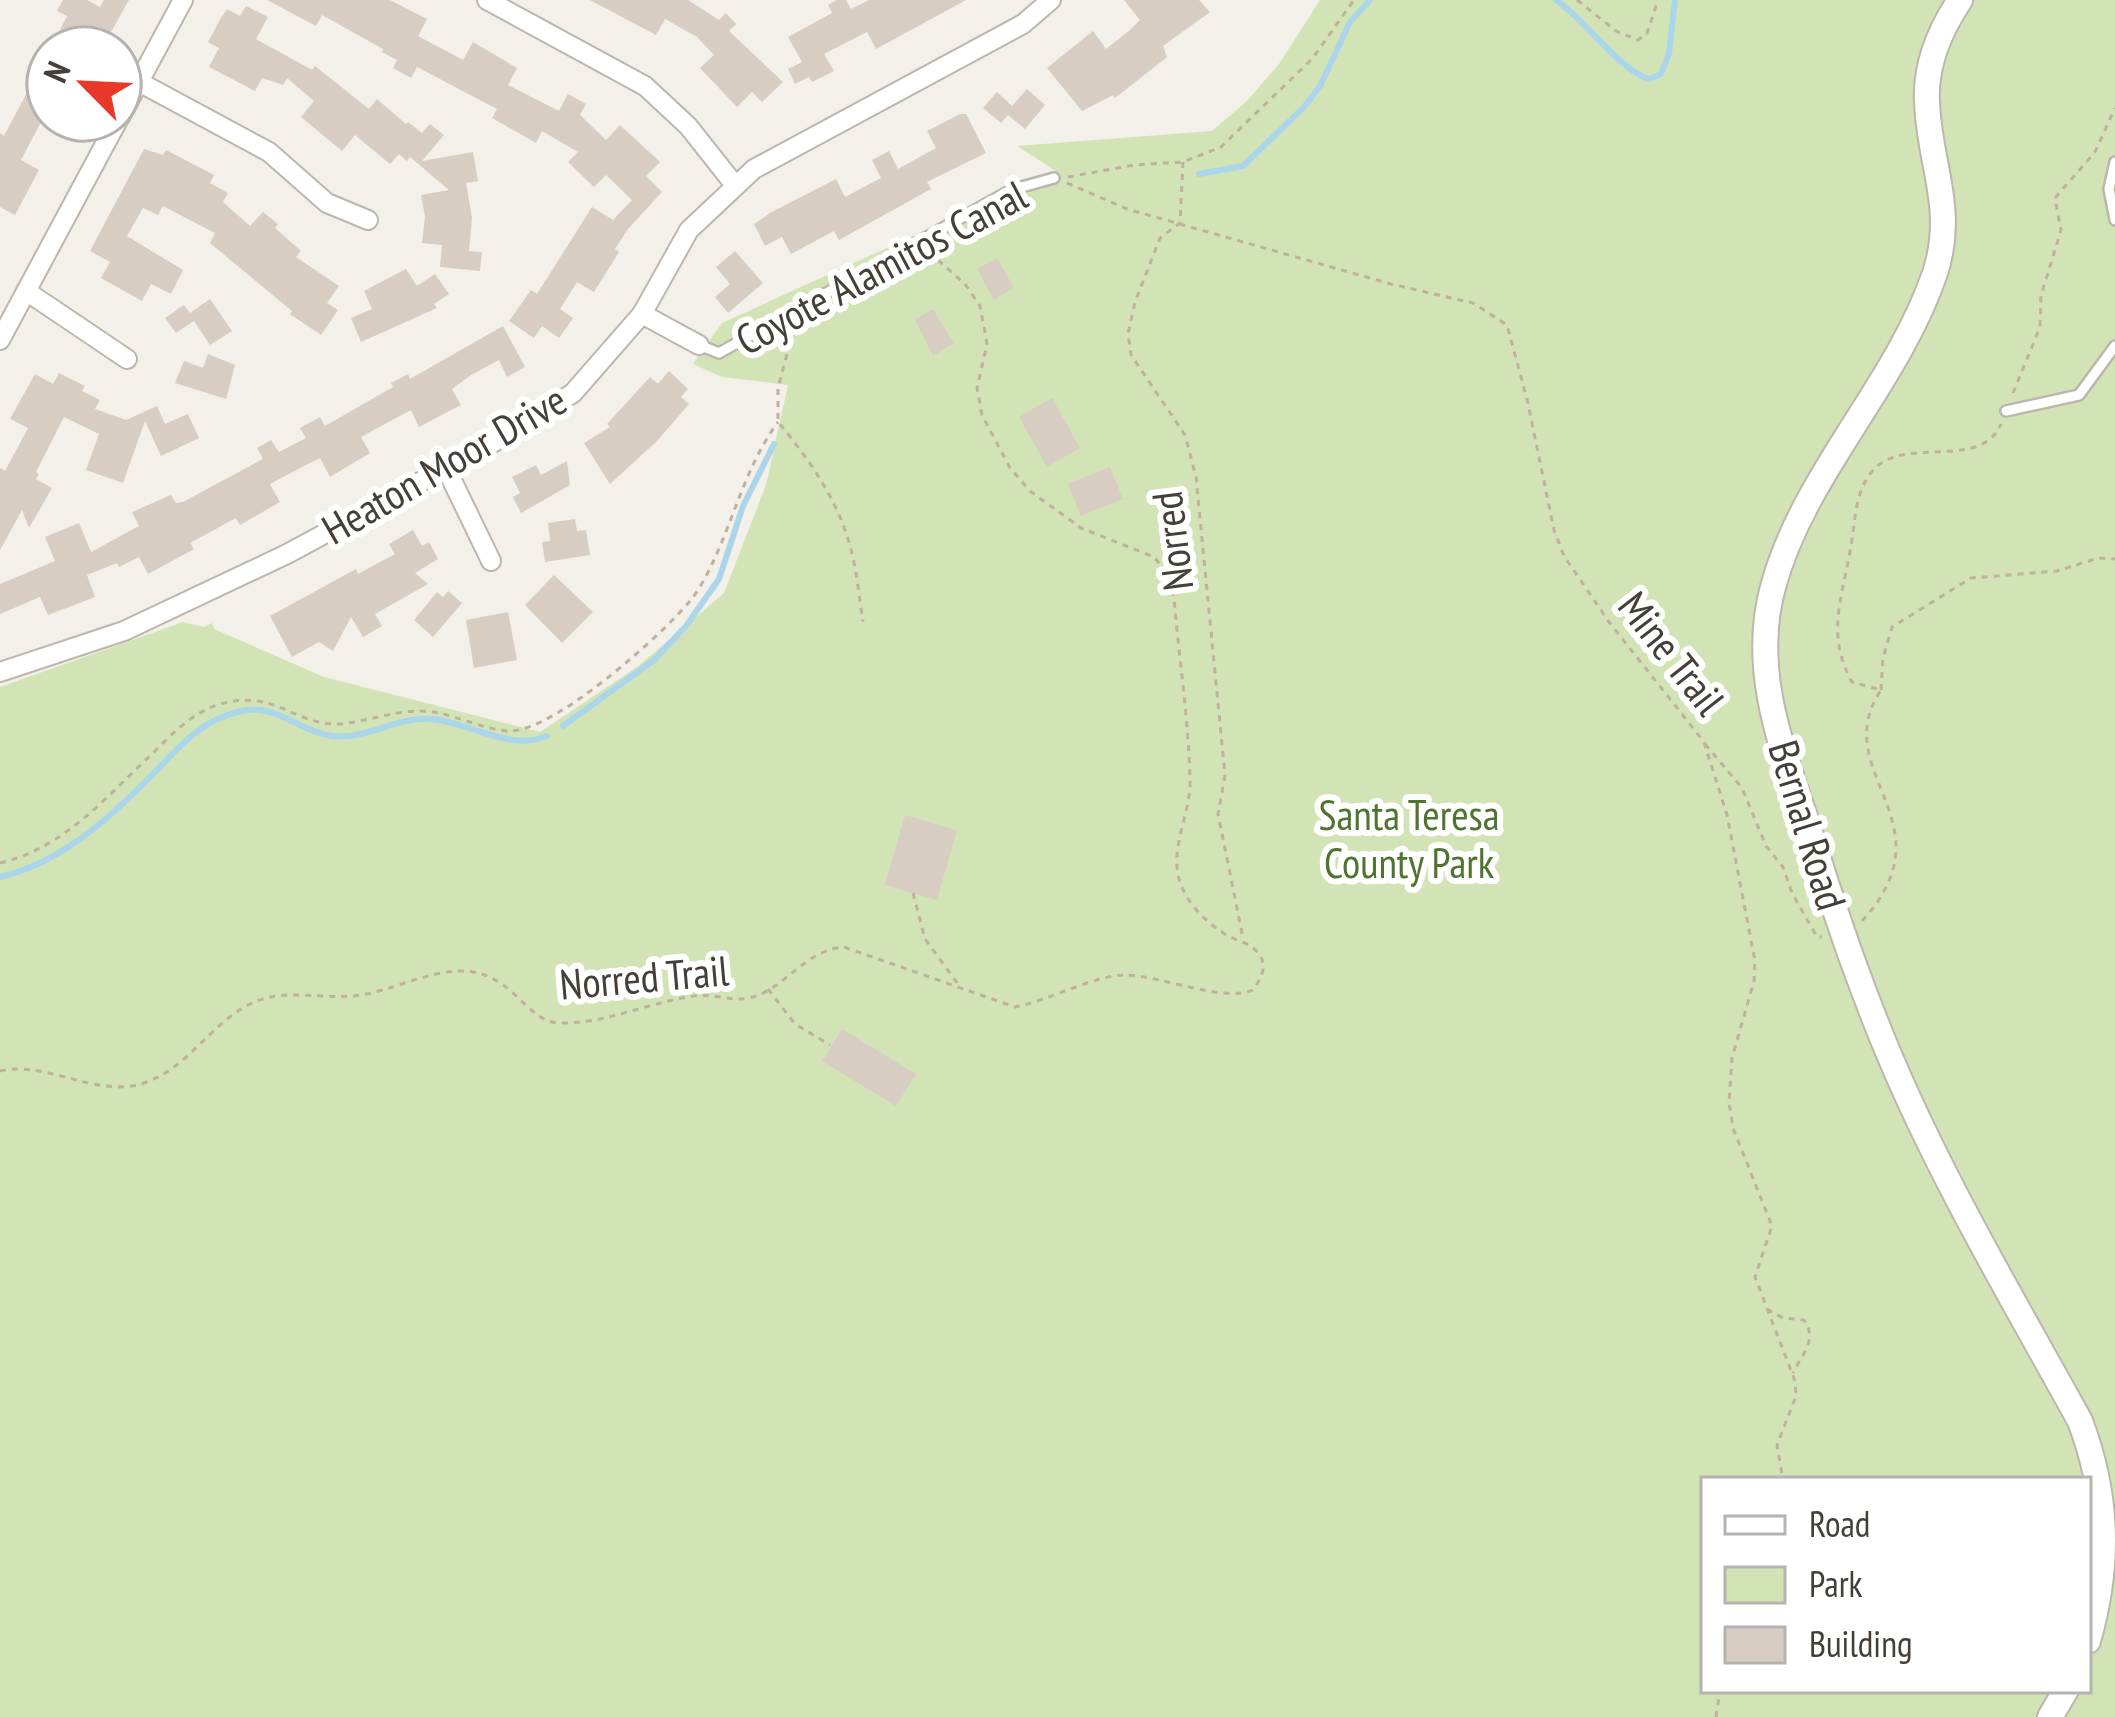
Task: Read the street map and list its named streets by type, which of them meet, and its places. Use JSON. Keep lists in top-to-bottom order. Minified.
{"streets":{"street":["Heaton Moor Drive","Bernal Road"],"lane":["Coyote Alamitos Canal"],"path":["Norred","Mine Trail","Norred Trail"]},"crossings":[["Coyote Alamitos Canal","Mine Trail"],["Norred","Mine Trail"],["Norred","Norred Trail"]],"parks":["Santa Teresa County Park"],"legend":["Road","Park","Building"],"north":"top left"}
